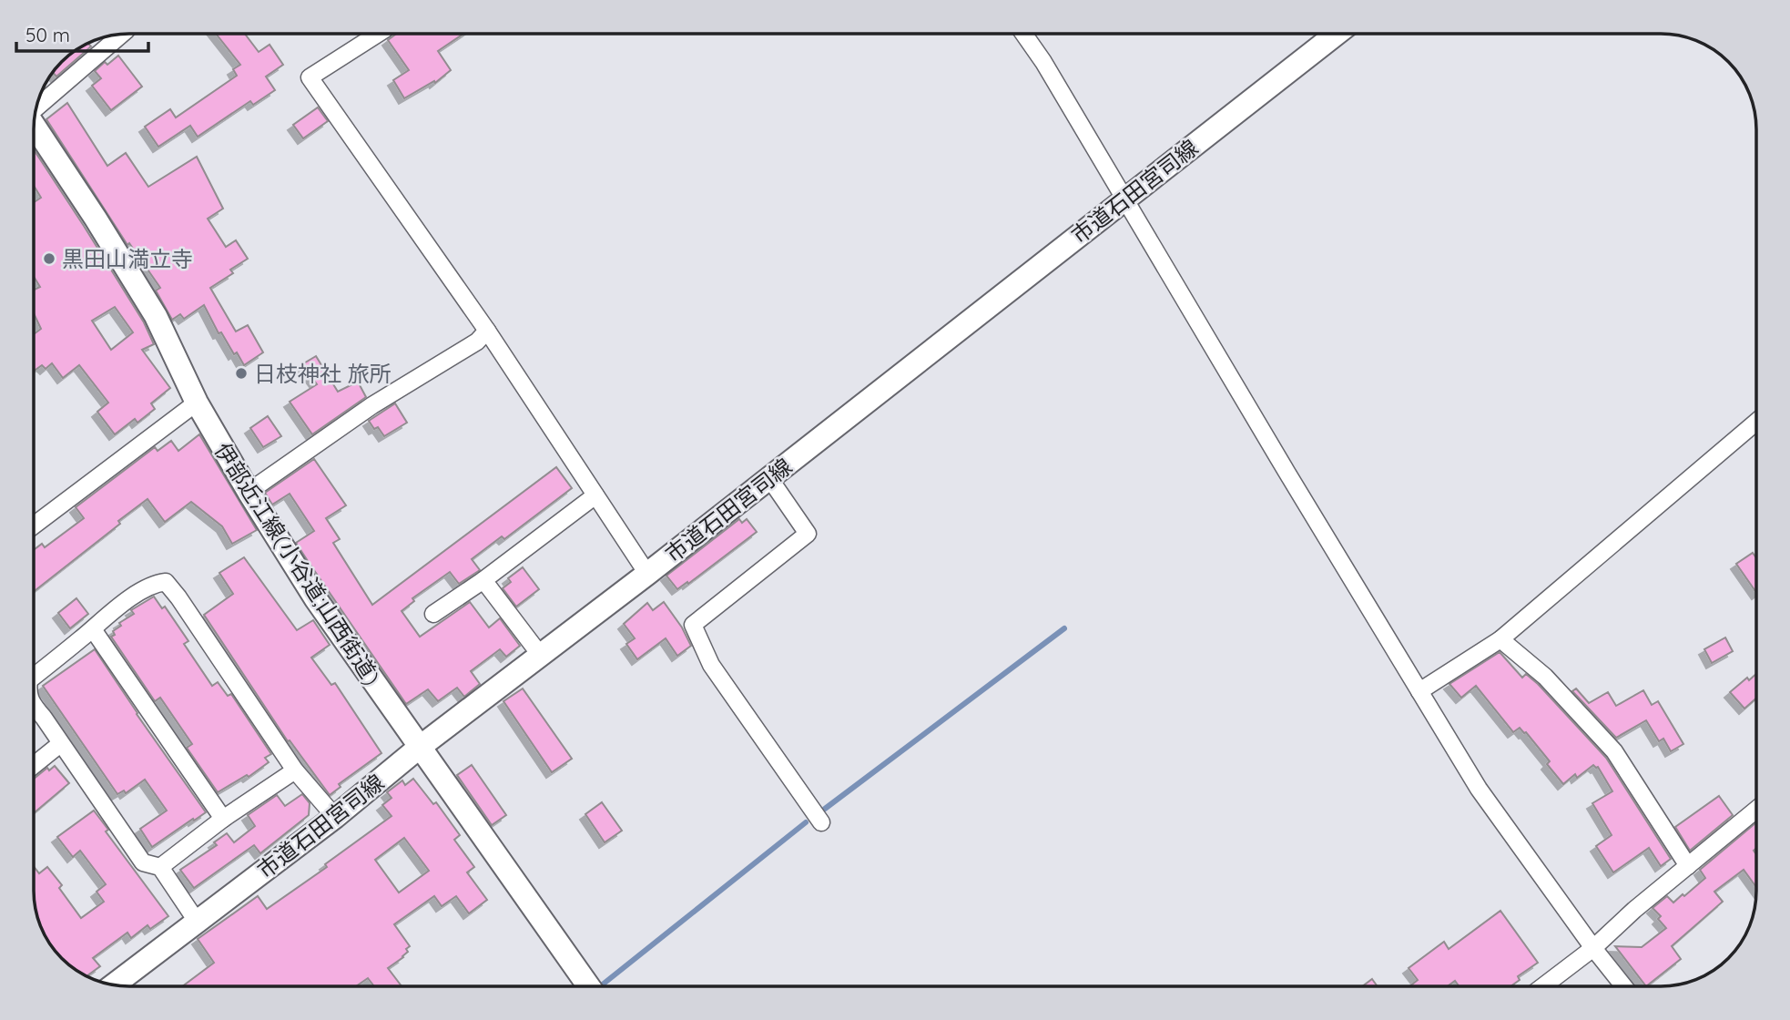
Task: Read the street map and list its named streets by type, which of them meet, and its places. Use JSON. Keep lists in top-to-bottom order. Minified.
{"streets":{"street":["市道石田宮司線","伊部近江線(小谷道;山西街道)"]},"crossings":[["市道石田宮司線","伊部近江線(小谷道;山西街道)"]],"places":["黒田山満立寺","日枝神社 旅所"],"scale_bar":"50 m"}
